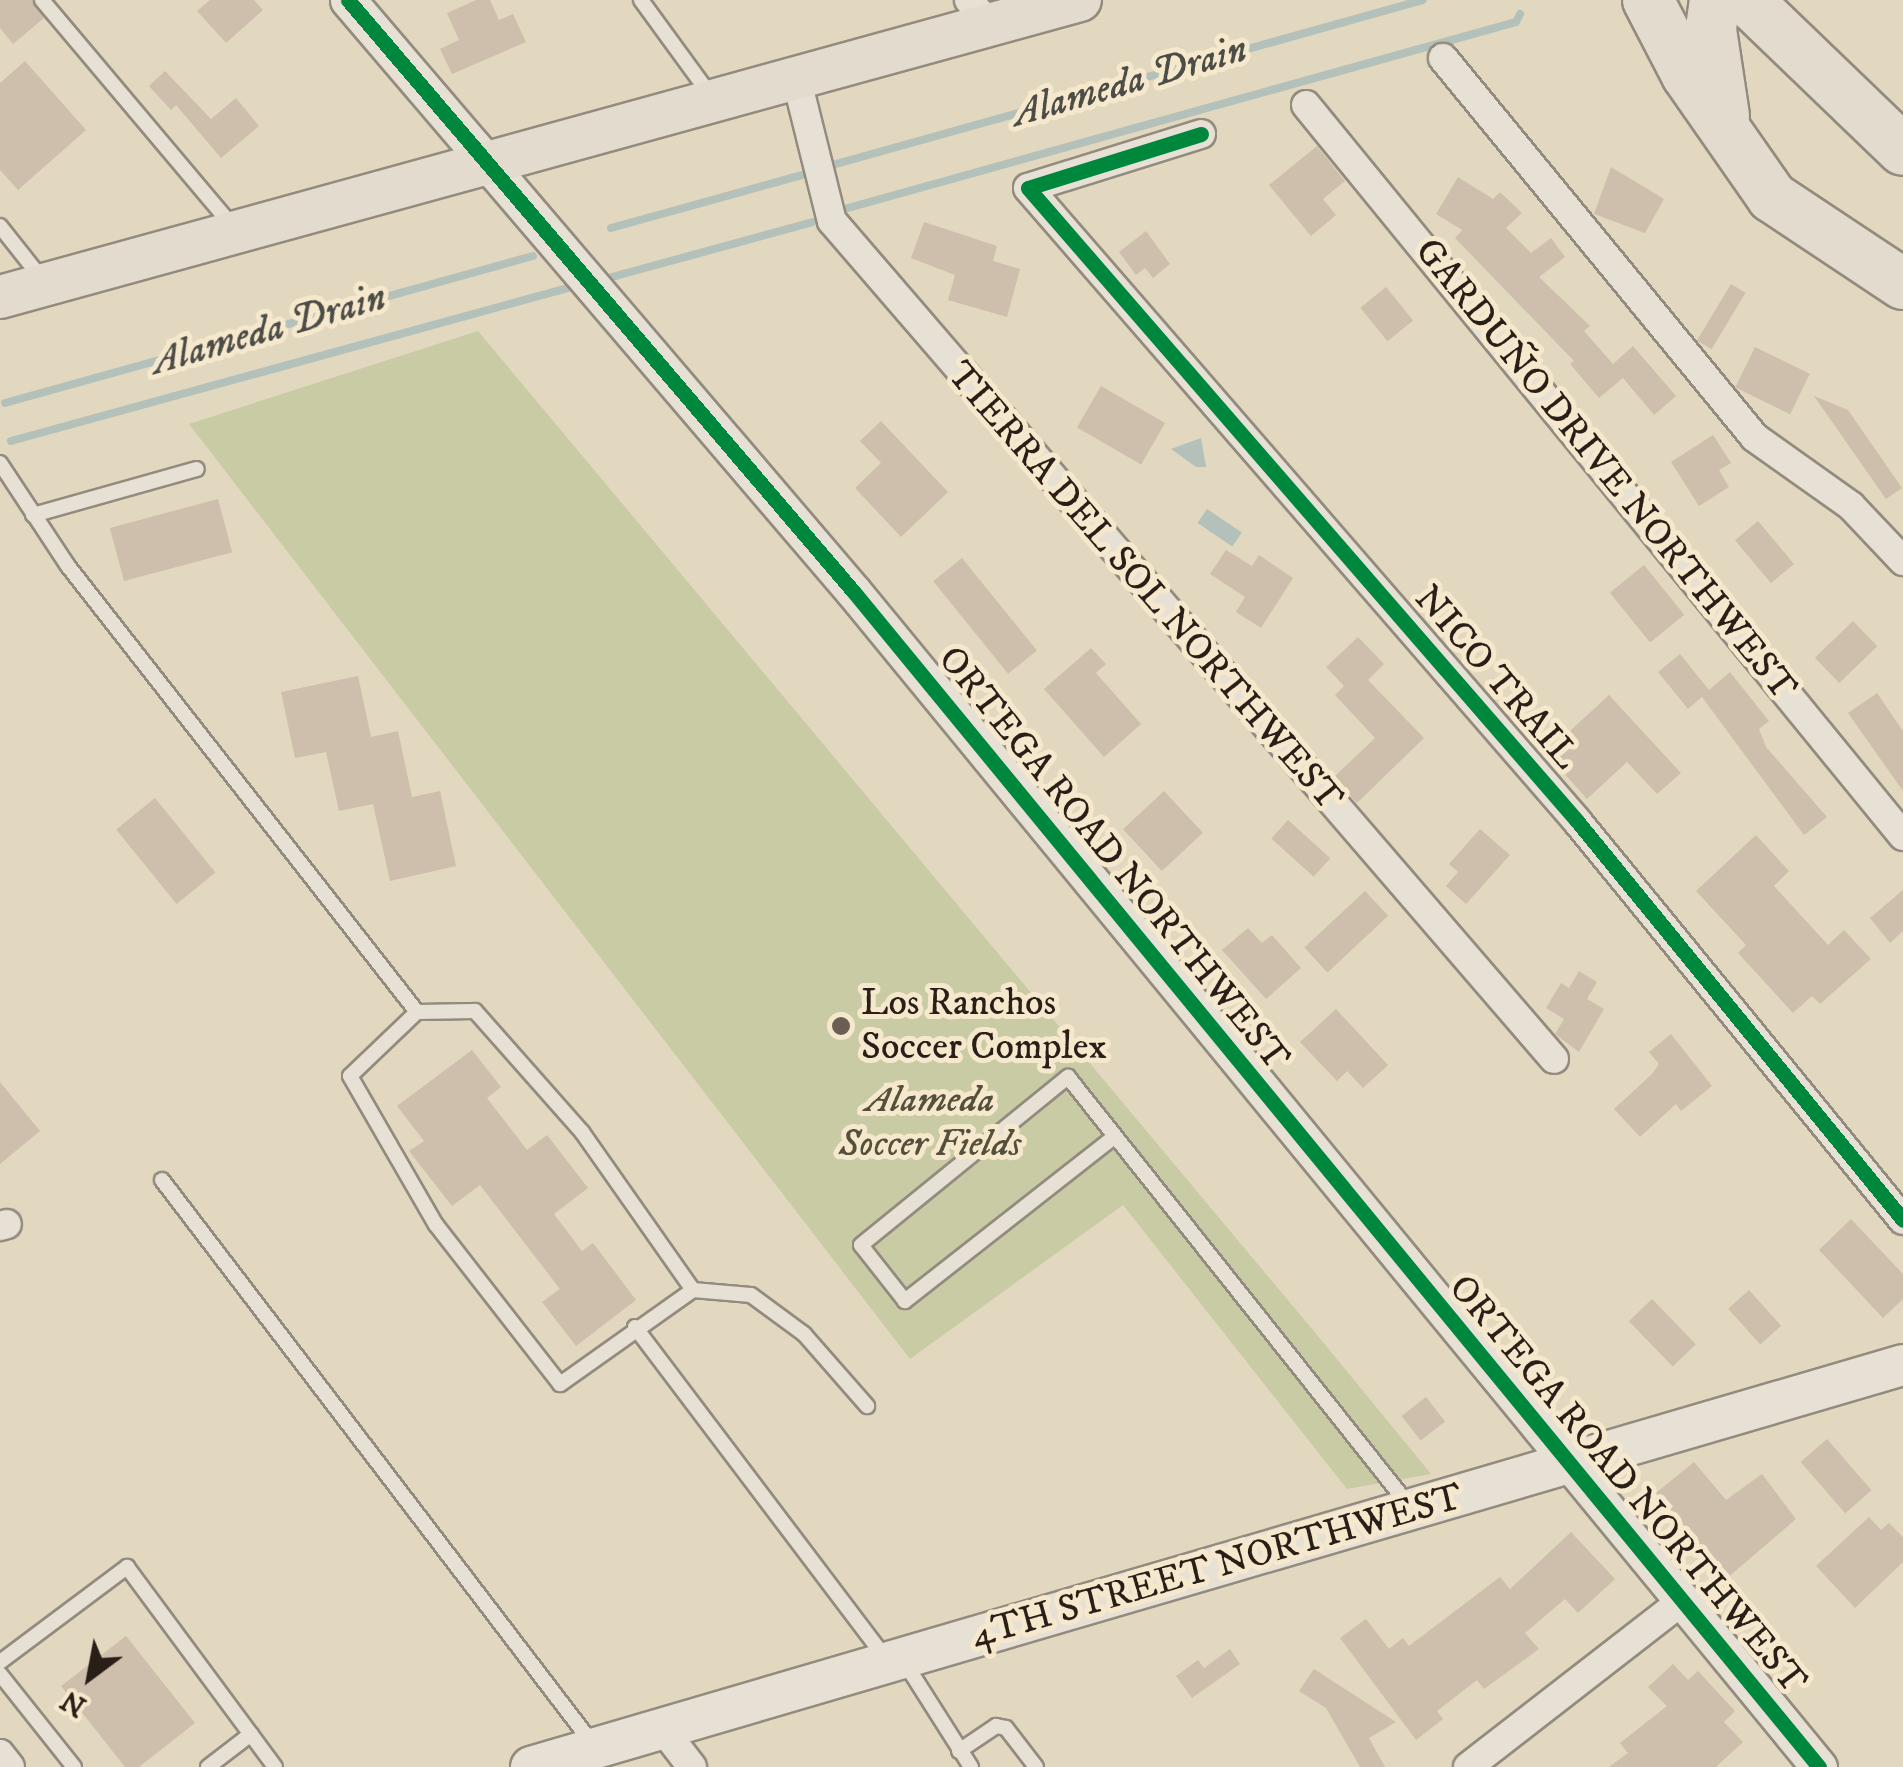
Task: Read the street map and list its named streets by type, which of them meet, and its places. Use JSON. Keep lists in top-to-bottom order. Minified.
{"streets":{"main road":["4TH STREET NORTHWEST"],"street":["GARDUÑO DRIVE NORTHWEST","TIERRA DEL SOL NORTHWEST","NICO TRAIL","ORTEGA ROAD NORTHWEST"]},"crossings":[["ORTEGA ROAD NORTHWEST","4TH STREET NORTHWEST"]],"water":["Alameda Drain"],"parks":["Alameda Soccer Fields"],"places":["Los Ranchos Soccer Complex"],"north":"bottom left"}
